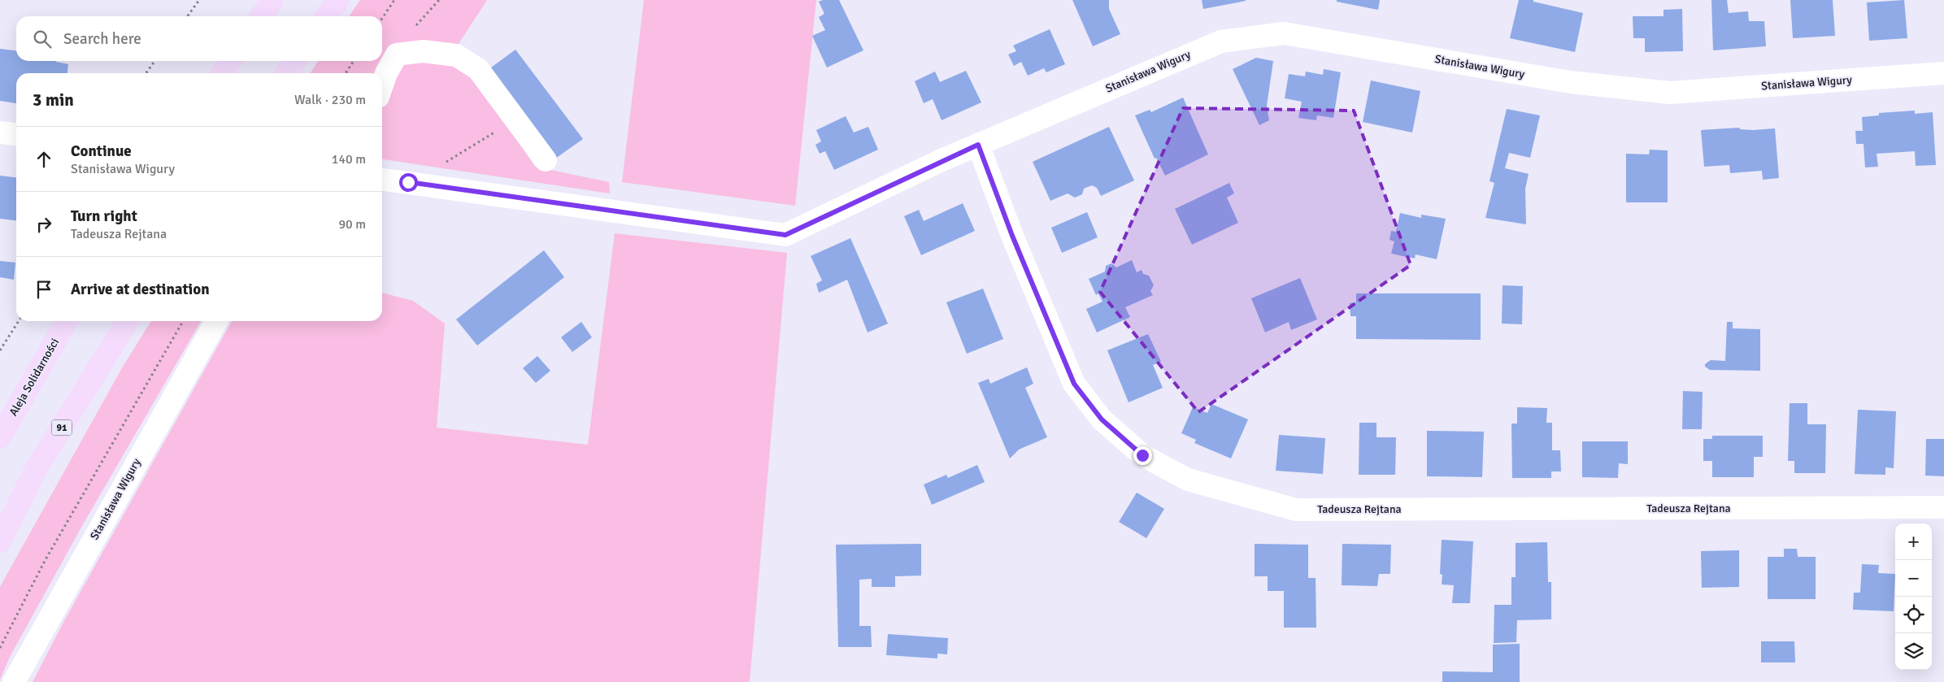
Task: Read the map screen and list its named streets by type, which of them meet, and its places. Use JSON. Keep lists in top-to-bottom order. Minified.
{"streets":{"main road":["Aleja Solidarności","91"],"street":["Stanisława Wigury","Tadeusza Rejtana"]},"crossings":[["Stanisława Wigury","Tadeusza Rejtana"]],"page":{"search":"Search here","heading":["3 min","Walk · 230 m"],"list":[["Continue","Stanisława Wigury","140 m"],["Turn right","Tadeusza Rejtana","90 m"],"Arrive at destination"],"map_buttons":["+","−"]}}
